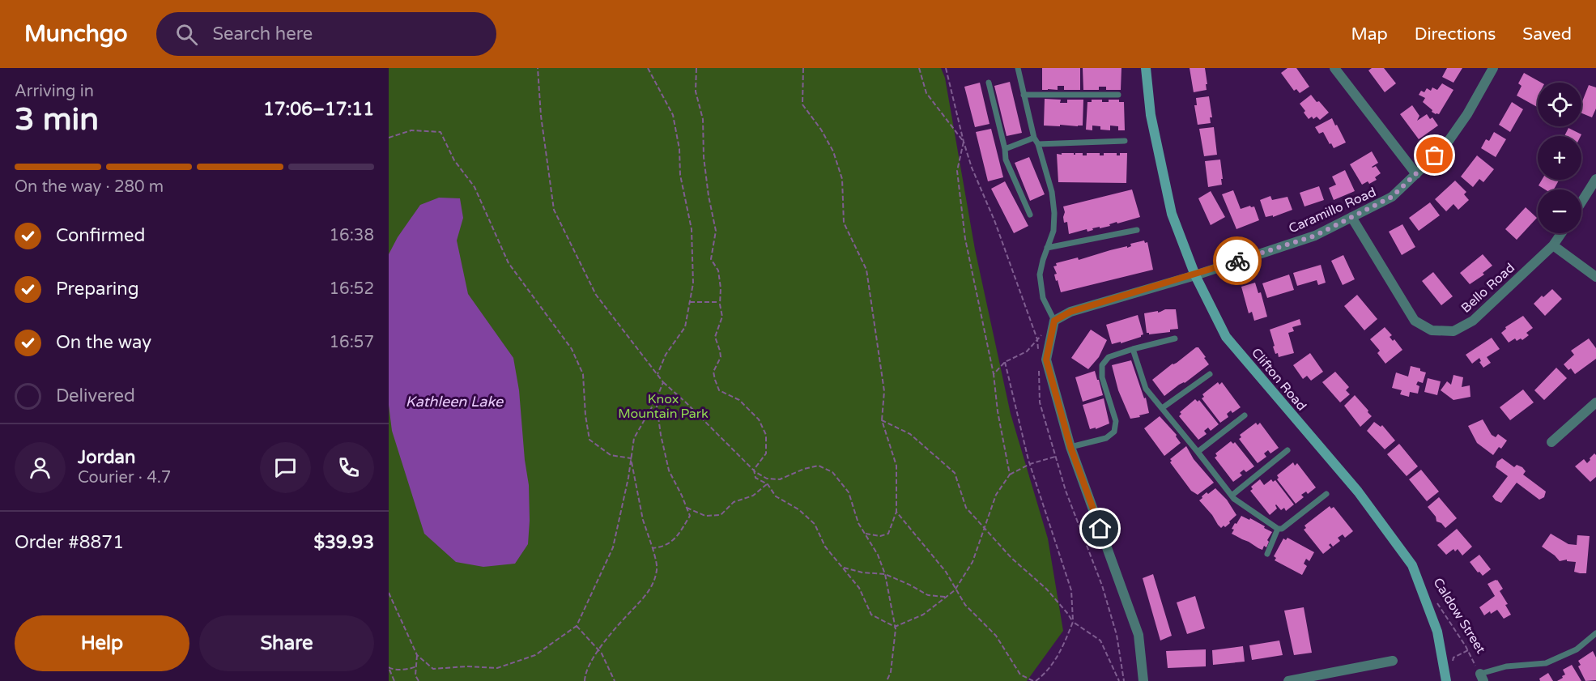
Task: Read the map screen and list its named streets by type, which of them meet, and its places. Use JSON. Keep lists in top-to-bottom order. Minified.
{"streets":{"main road":["Clifton Road"],"street":["Caramillo Road","Bello Road"],"path":["Caldow Street"]},"crossings":[["Caramillo Road","Bello Road"],["Caramillo Road","Clifton Road"]],"water":["Kathleen Lake"],"parks":["Knox Mountain Park"],"page":{"header":"Munchgo","search":"Search here","nav":["Map","Directions","Saved"],"heading":["3 min","Arriving in","17:06–17:11"],"panel":["Jordan","Courier · 4.7","Order #8871","$39.93"],"map_buttons":["+","−"],"bar":"On the way · 280 m","list":[["Confirmed","16:38"],["Preparing","16:52"],["On the way","16:57"],"Delivered"],"buttons":["Help","Share"]}}
